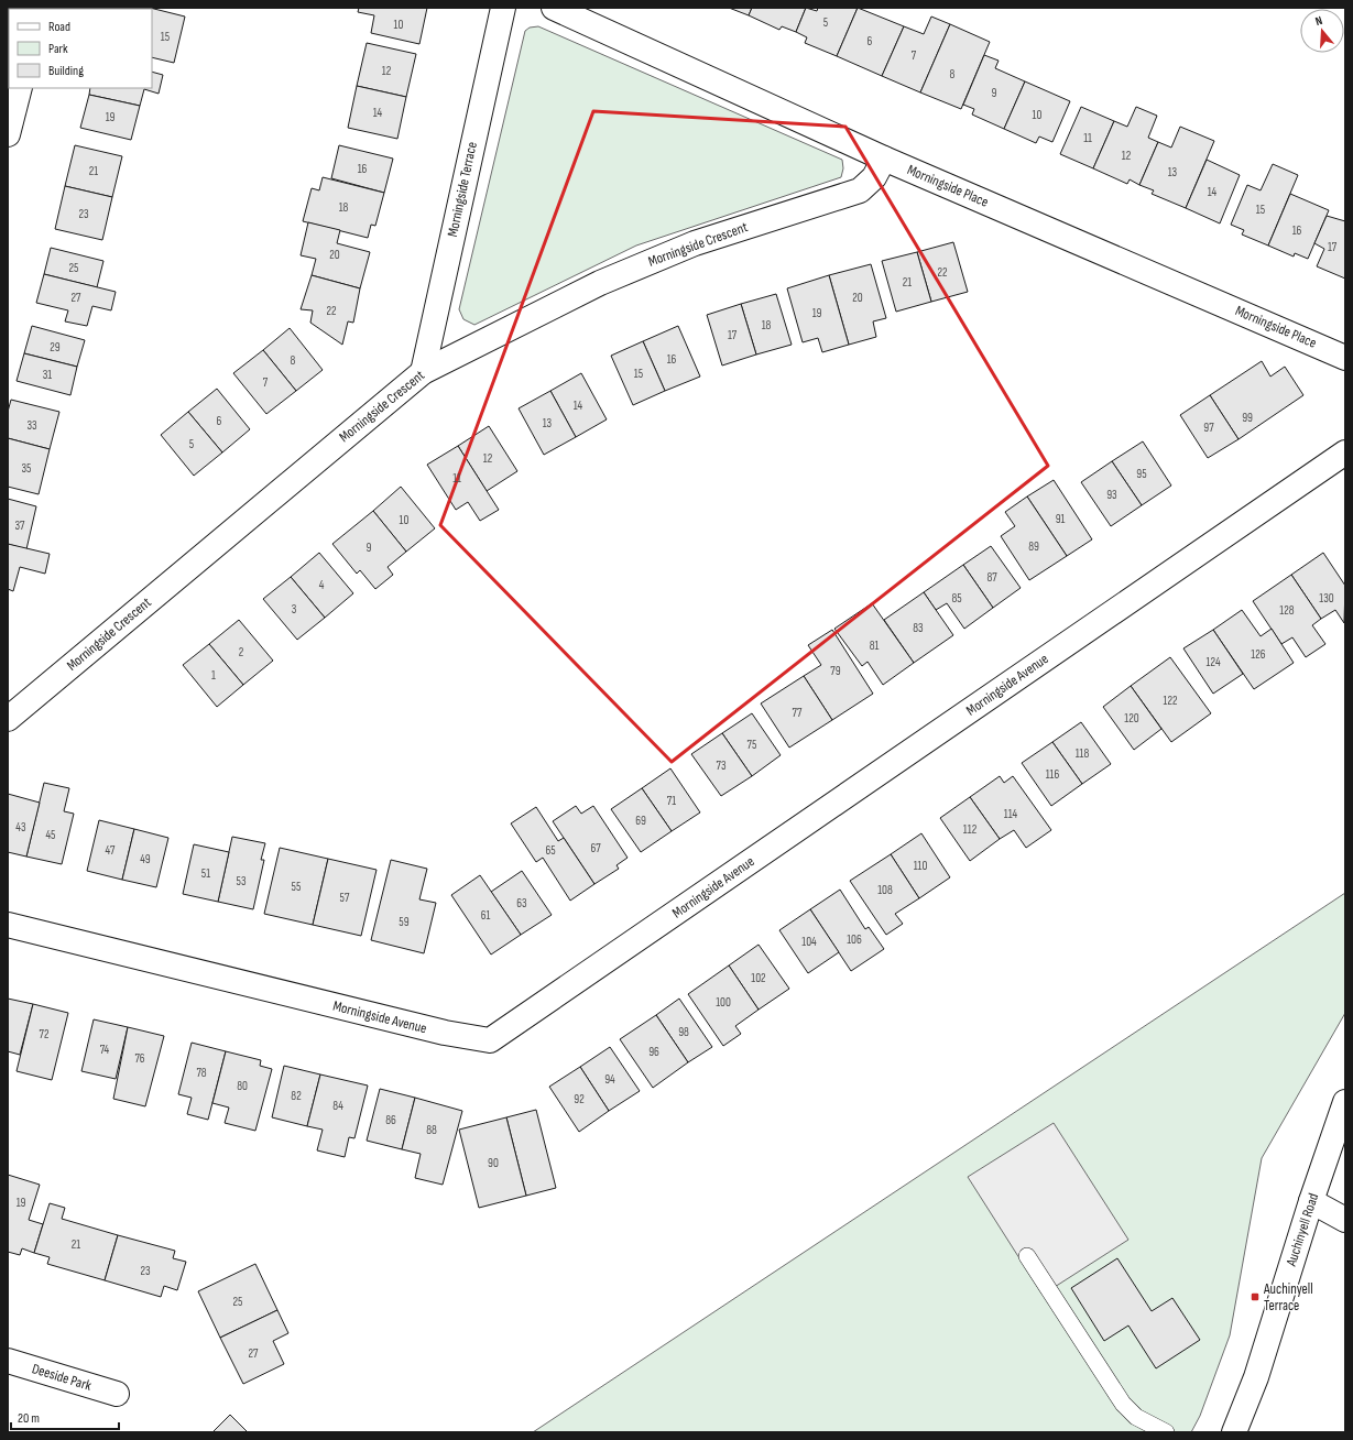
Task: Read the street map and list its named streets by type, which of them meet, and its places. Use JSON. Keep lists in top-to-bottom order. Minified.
{"streets":{"street":["Morningside Place","Morningside Terrace","Morningside Crescent","Morningside Avenue","Auchinyell Road","Deeside Park"]},"crossings":[["Morningside Place","Morningside Crescent"],["Morningside Terrace","Morningside Crescent"]],"places":{"transit":["Auchinyell Terrace"]},"house_numbers":["5","10","15","6","7","12","8","9","14","10","19","11","12","16","21","13","14","18","15","23","16","17","20","25","22","21","27","20","22","19","18","17","29","16","8","15","31","7","14","99","6","13","33","97","5","12","35","95","11","93","91","10","37","89","9","87","4","85","130","3","128","83","81","2","126","124","79","1","122","77","120","75","118","73","116","71","114","69","43","112","45","67","47","65","49","110","51","53","55","108","57","63","61","59","106","104","102","100","98","72","74","96","76","78","94","80","82","92","84","86","88","90","19","21","23","25","27"],"legend":["Road","Park","Building"],"scale_bar":"20 m","north":"top"}
